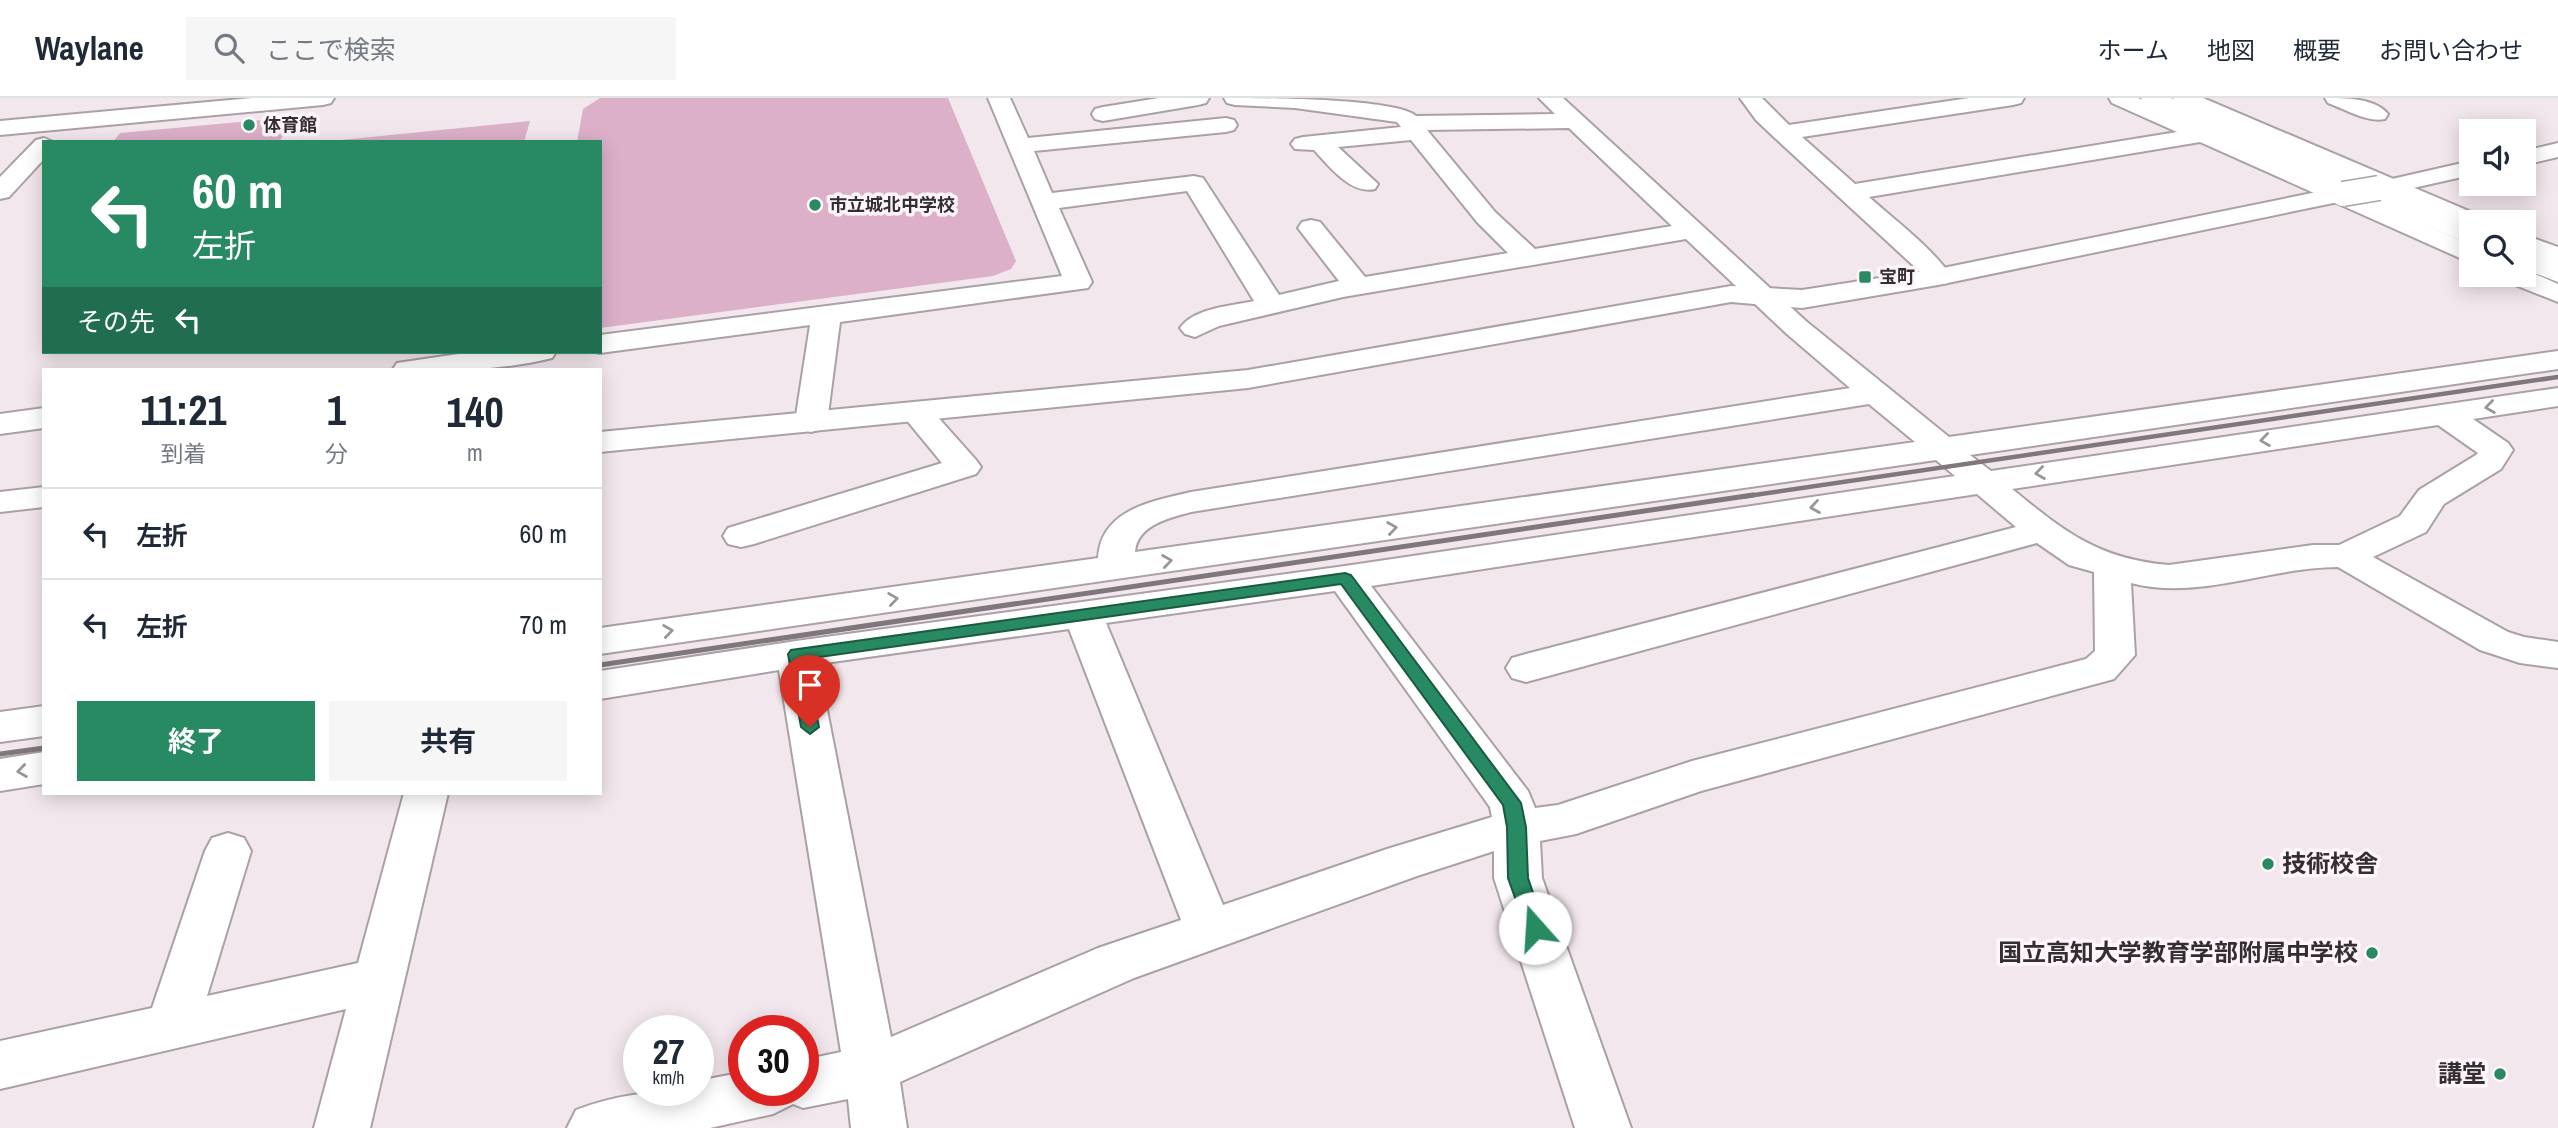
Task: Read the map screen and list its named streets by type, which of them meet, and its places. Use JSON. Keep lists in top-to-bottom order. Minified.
{"places":{"other":["体育館","市立城北中学校","技術校舎","国立高知大学教育学部附属中学校","講堂"],"transit":["宝町"]},"page":{"header":"Waylane","search":"ここで検索","nav":["ホーム","地図","概要","お問い合わせ"],"turn":["60 m","左折"],"then":"その先","eta":["11:21","到着","1","分","140","m"],"list":[{"name":"左折","value":"60 m"},{"name":"左折","value":"70 m"}],"buttons":["終了","共有"],"speed":"27 km/h","limit":"30"}}
